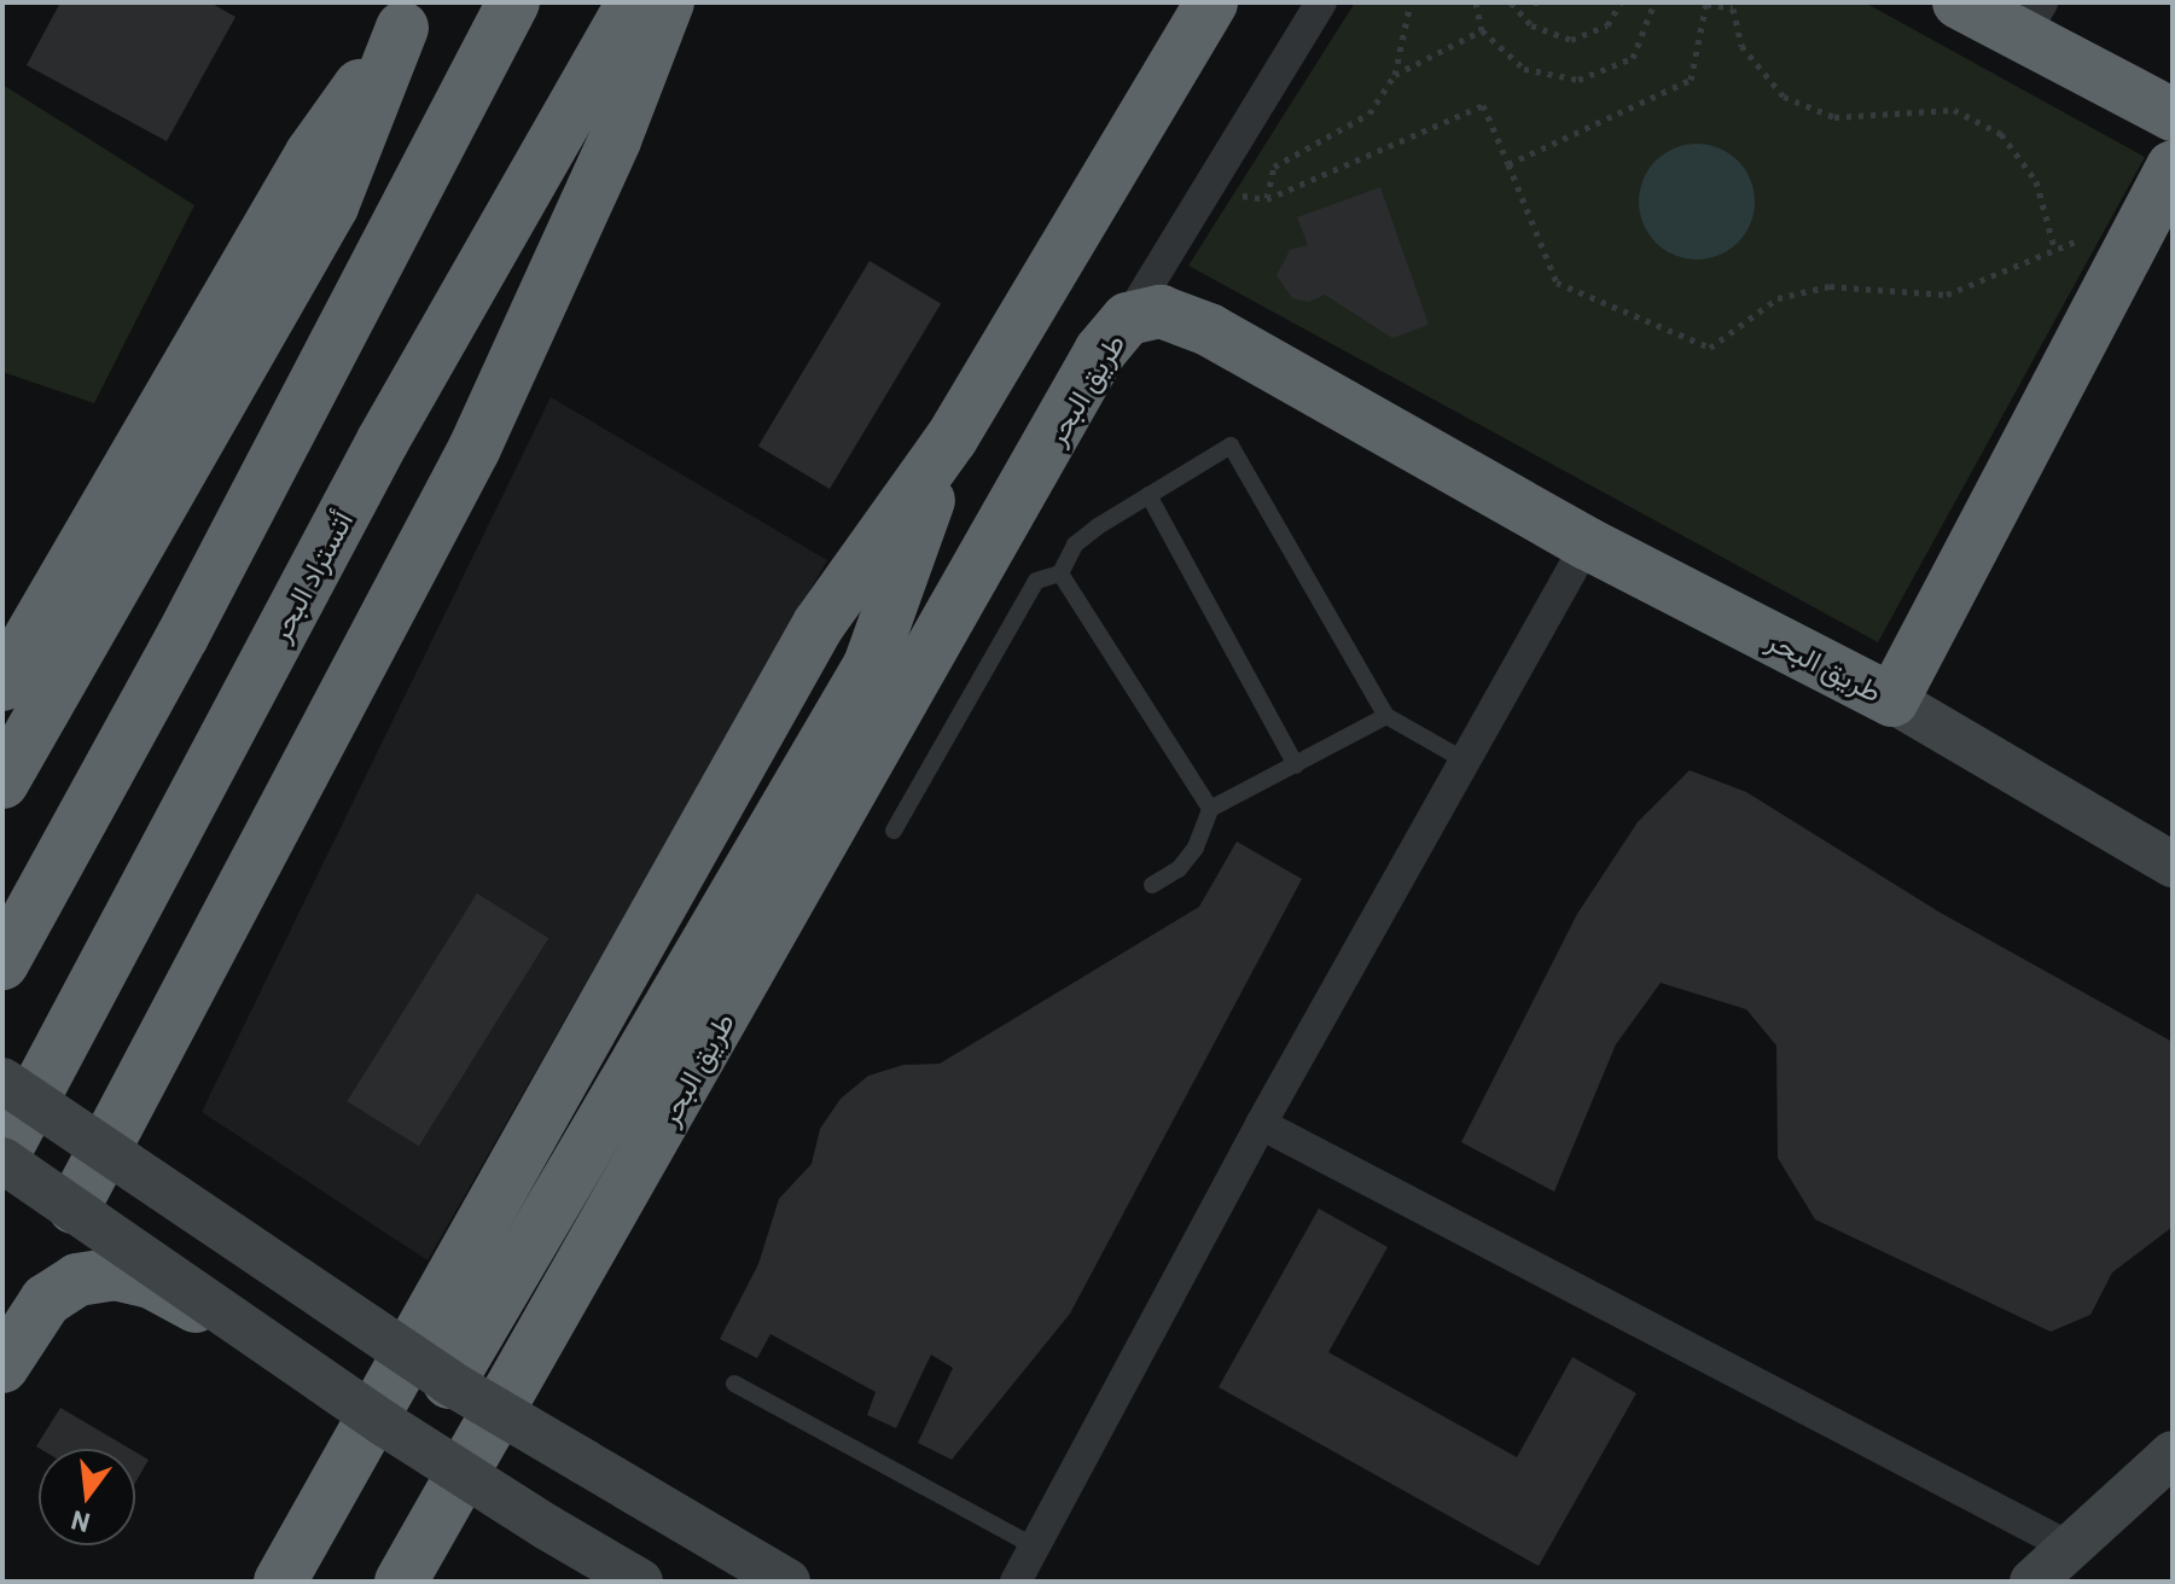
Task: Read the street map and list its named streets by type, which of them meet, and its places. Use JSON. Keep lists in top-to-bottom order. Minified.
{"streets":{"highway":["طريق البحر","أتستراد البحر"]},"north":"bottom"}
